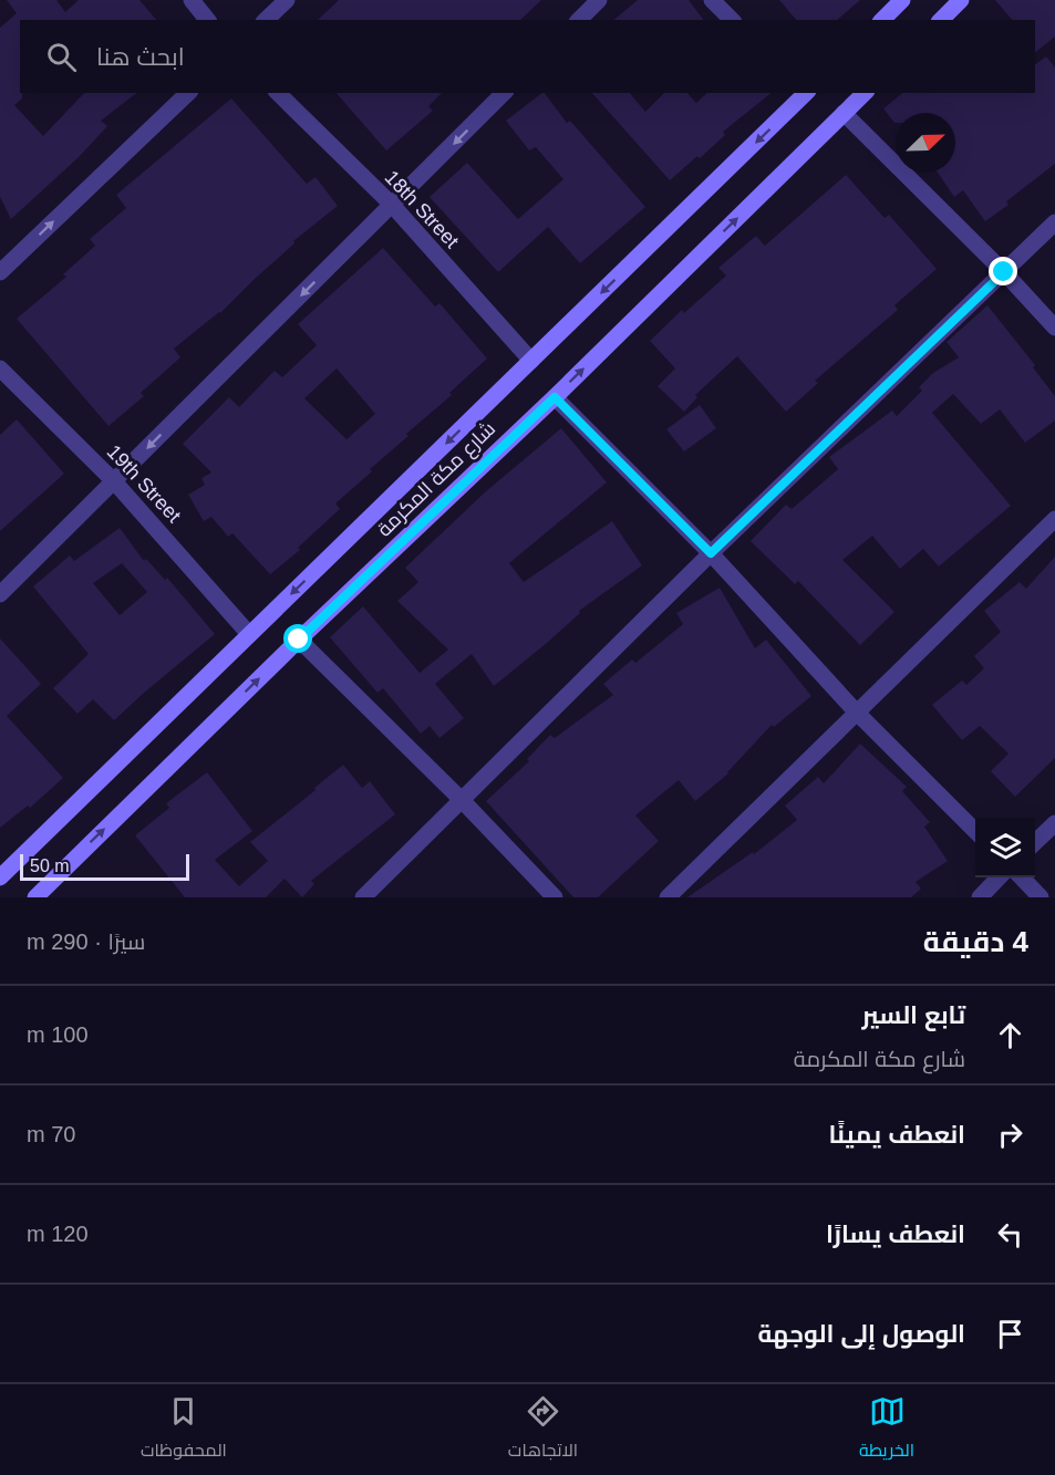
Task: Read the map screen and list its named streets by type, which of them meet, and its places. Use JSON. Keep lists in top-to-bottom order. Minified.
{"streets":{"main road":["شارع مكة المكرمة"],"street":["18th Street","19th Street"]},"crossings":[["18th Street","شارع مكة المكرمة"],["شارع مكة المكرمة","19th Street"]],"scale_bar":"50 m","north":"top right","page":{"search":"ابحث هنا","scale":"50 m","heading":["4 دقيقة","سيرًا · 290 m"],"list":[["تابع السير","شارع مكة المكرمة","100 m"],["انعطف يمينًا","70 m"],["انعطف يسارًا","120 m"],"الوصول إلى الوجهة"],"nav":["الخريطة","الاتجاهات","المحفوظات"]}}
